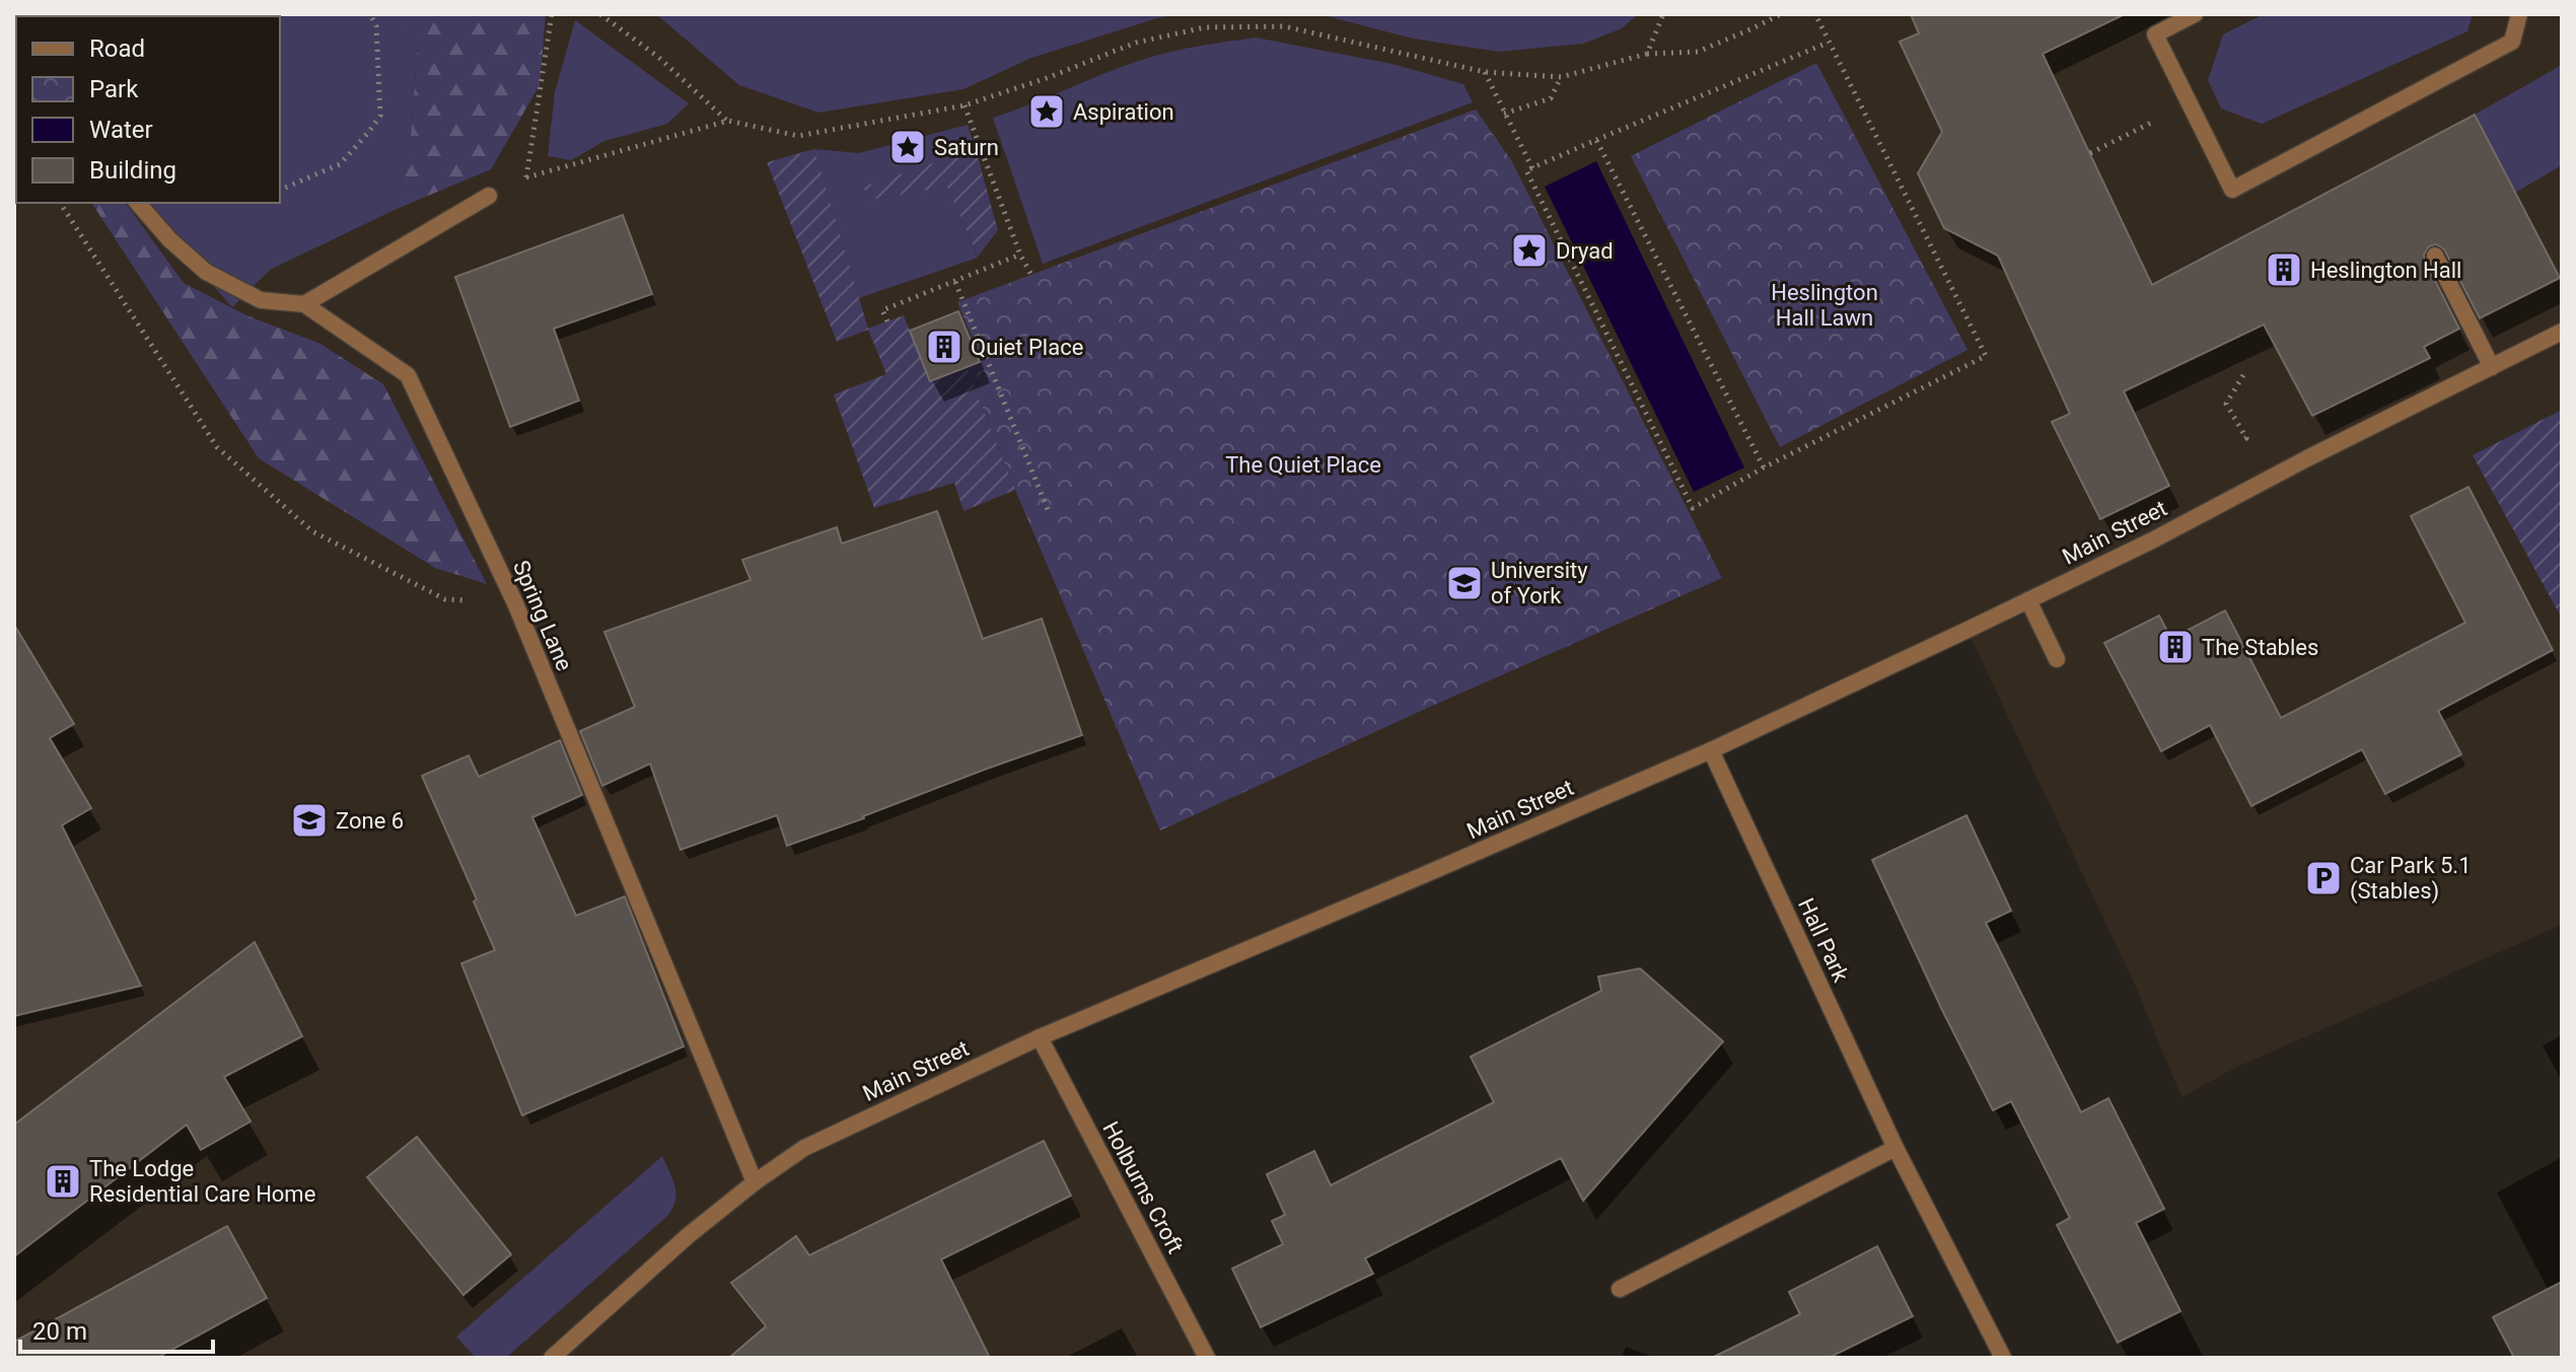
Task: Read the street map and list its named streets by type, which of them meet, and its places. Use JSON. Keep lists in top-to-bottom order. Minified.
{"streets":{"street":["Main Street","Spring Lane","Hall Park","Holburns Croft"]},"crossings":[["Main Street","Spring Lane"],["Main Street","Hall Park"],["Main Street","Holburns Croft"]],"parks":["Heslington Hall Lawn","The Quiet Place"],"places":{"place":["Aspiration","Saturn","Dryad"],"building":["Heslington Hall","Quiet Place","The Stables","The Lodge Residential Care Home"],"school or university":["University of York","Zone 6"],"parking":["Car Park 5.1 (Stables)"]},"legend":["Road","Park","Water","Building"],"scale_bar":"20 m"}
